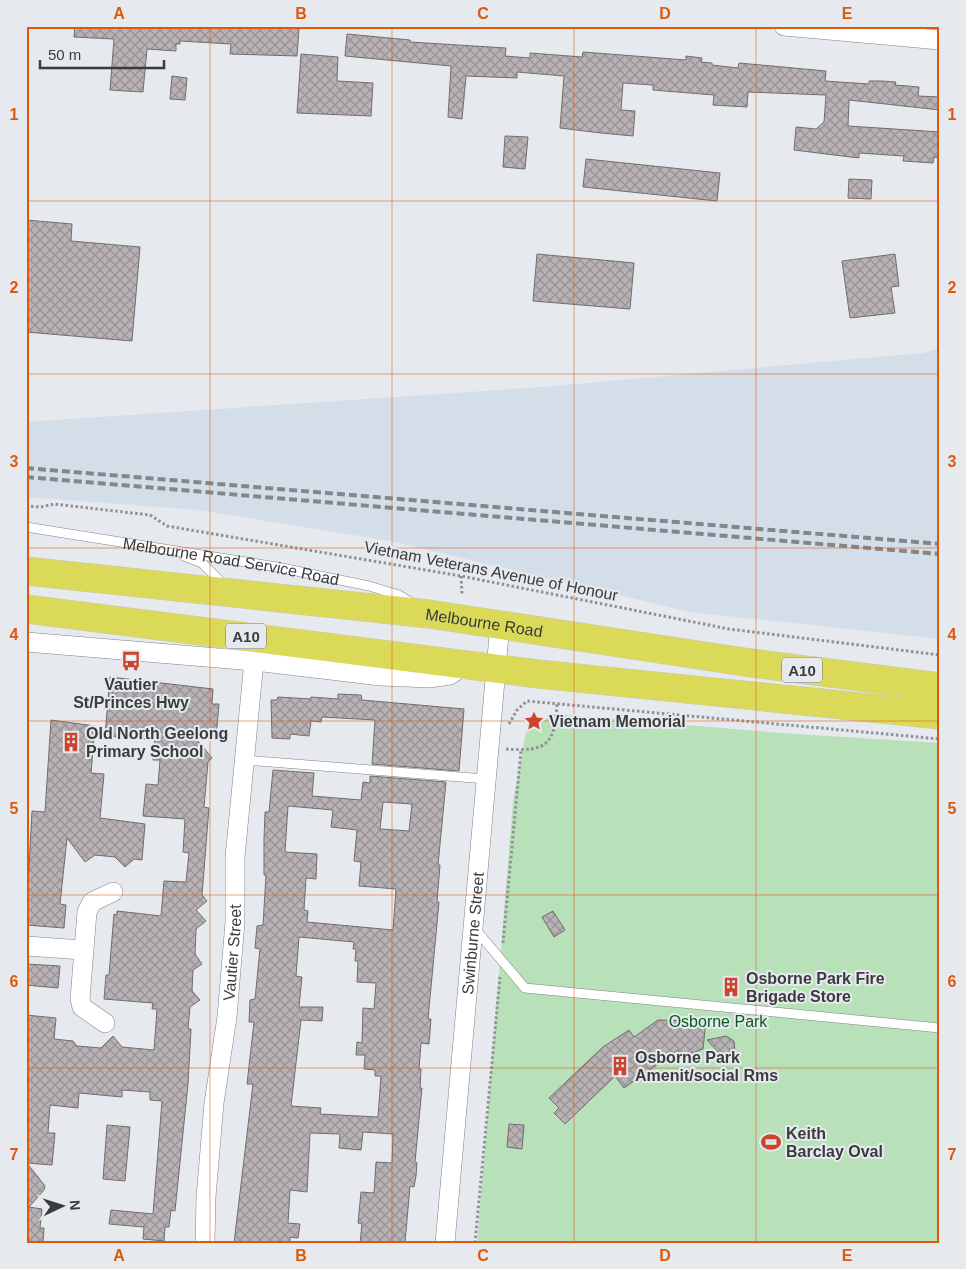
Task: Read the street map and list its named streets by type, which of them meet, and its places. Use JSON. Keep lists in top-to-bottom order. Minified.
{"streets":{"highway":["Melbourne Road","A10"],"street":["Swinburne Street","Vautier Street"],"lane":["Melbourne Road Service Road"],"path":["Vietnam Veterans Avenue of Honour"]},"crossings":[["Melbourne Road Service Road","Melbourne Road"],["Melbourne Road","Swinburne Street"],["A10","Swinburne Street"]],"parks":["Osborne Park"],"places":{"bus stop":["Vautier St/Princes Hwy"],"place":["Vietnam Memorial"],"building":["Old North Geelong Primary School","Osborne Park Fire Brigade Store","Osborne Park Amenit/social Rms"],"sports":["Keith Barclay Oval"]},"scale_bar":"50 m","north":"right","grid":{"columns":["A","B","C","D","E"],"rows":["1","2","3","4","5","6","7"]}}
